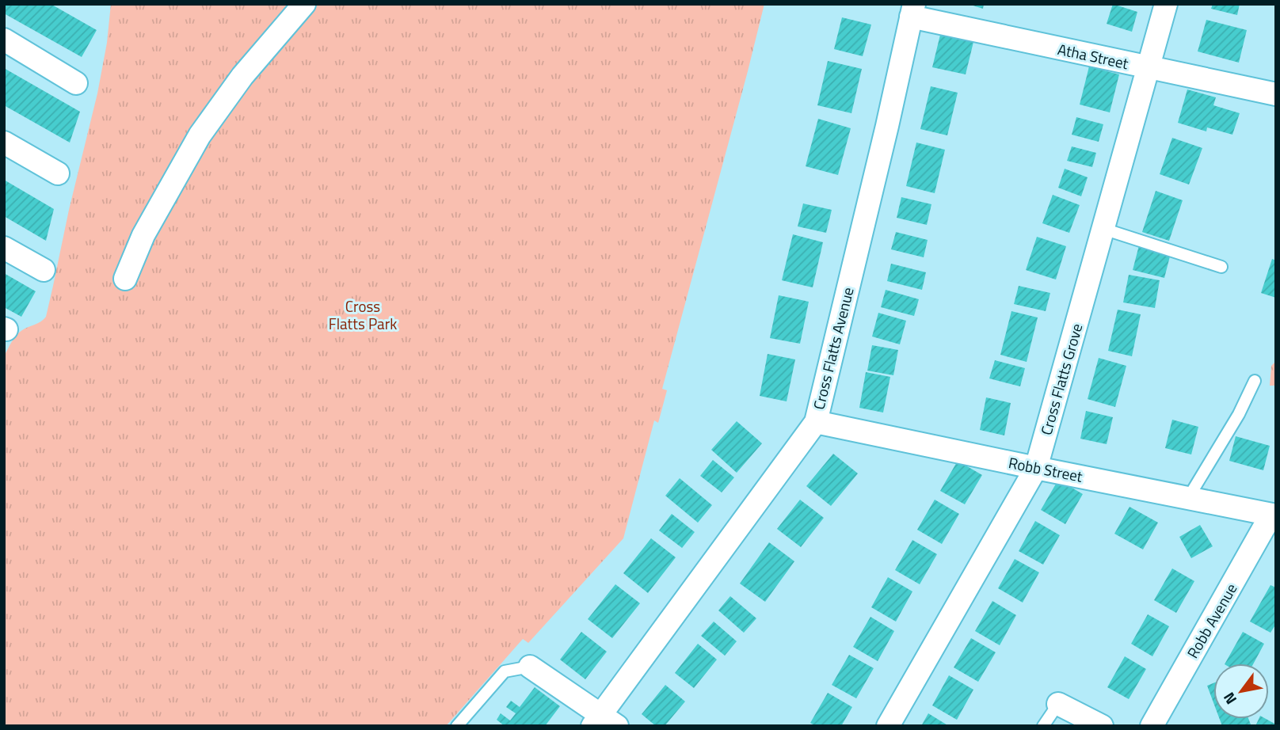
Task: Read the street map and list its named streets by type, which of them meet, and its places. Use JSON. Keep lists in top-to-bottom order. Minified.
{"streets":{"street":["Atha Street","Cross Flatts Avenue","Cross Flatts Grove","Robb Street","Robb Avenue"]},"crossings":[["Atha Street","Cross Flatts Avenue"],["Atha Street","Cross Flatts Grove"],["Cross Flatts Avenue","Robb Street"],["Cross Flatts Grove","Robb Street"],["Robb Street","Robb Avenue"]],"parks":["Cross Flatts Park"],"north":"bottom left"}
